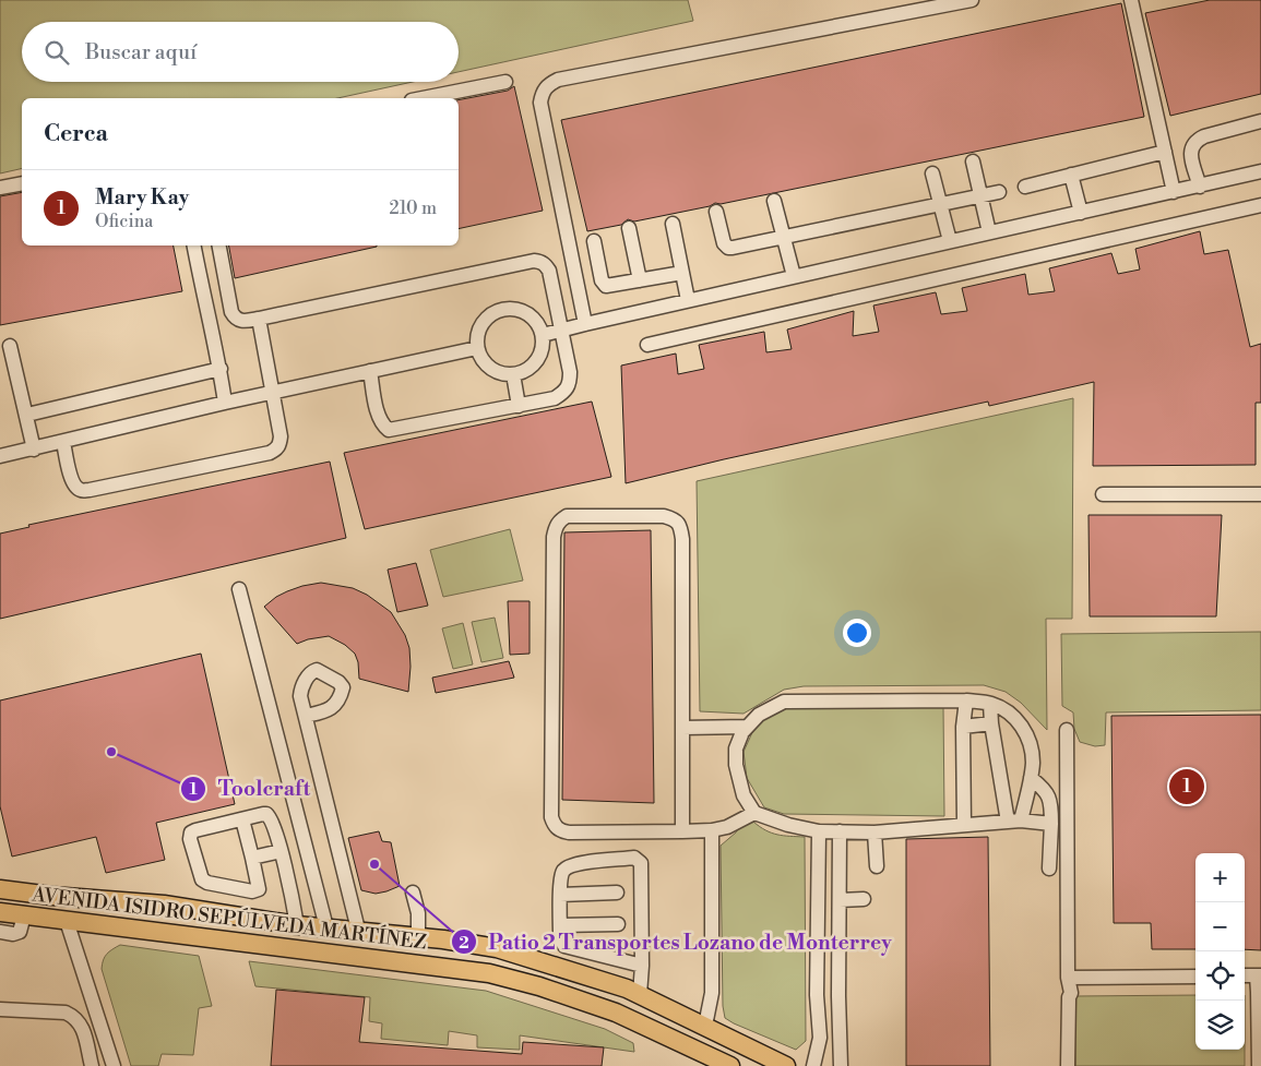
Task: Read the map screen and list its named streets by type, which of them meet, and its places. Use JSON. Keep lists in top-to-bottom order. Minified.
{"streets":{"main road":["AVENIDA ISIDRO SEPÚLVEDA MARTÍNEZ"]},"places":["Toolcraft","Patio 2 Transportes Lozano de Monterrey"],"page":{"search":"Buscar aquí","heading":"Cerca","list":[{"mark":"1","name":"Mary Kay","note":"Oficina","value":"210 m"}],"pins":"1","map_buttons":["+","−"]}}
